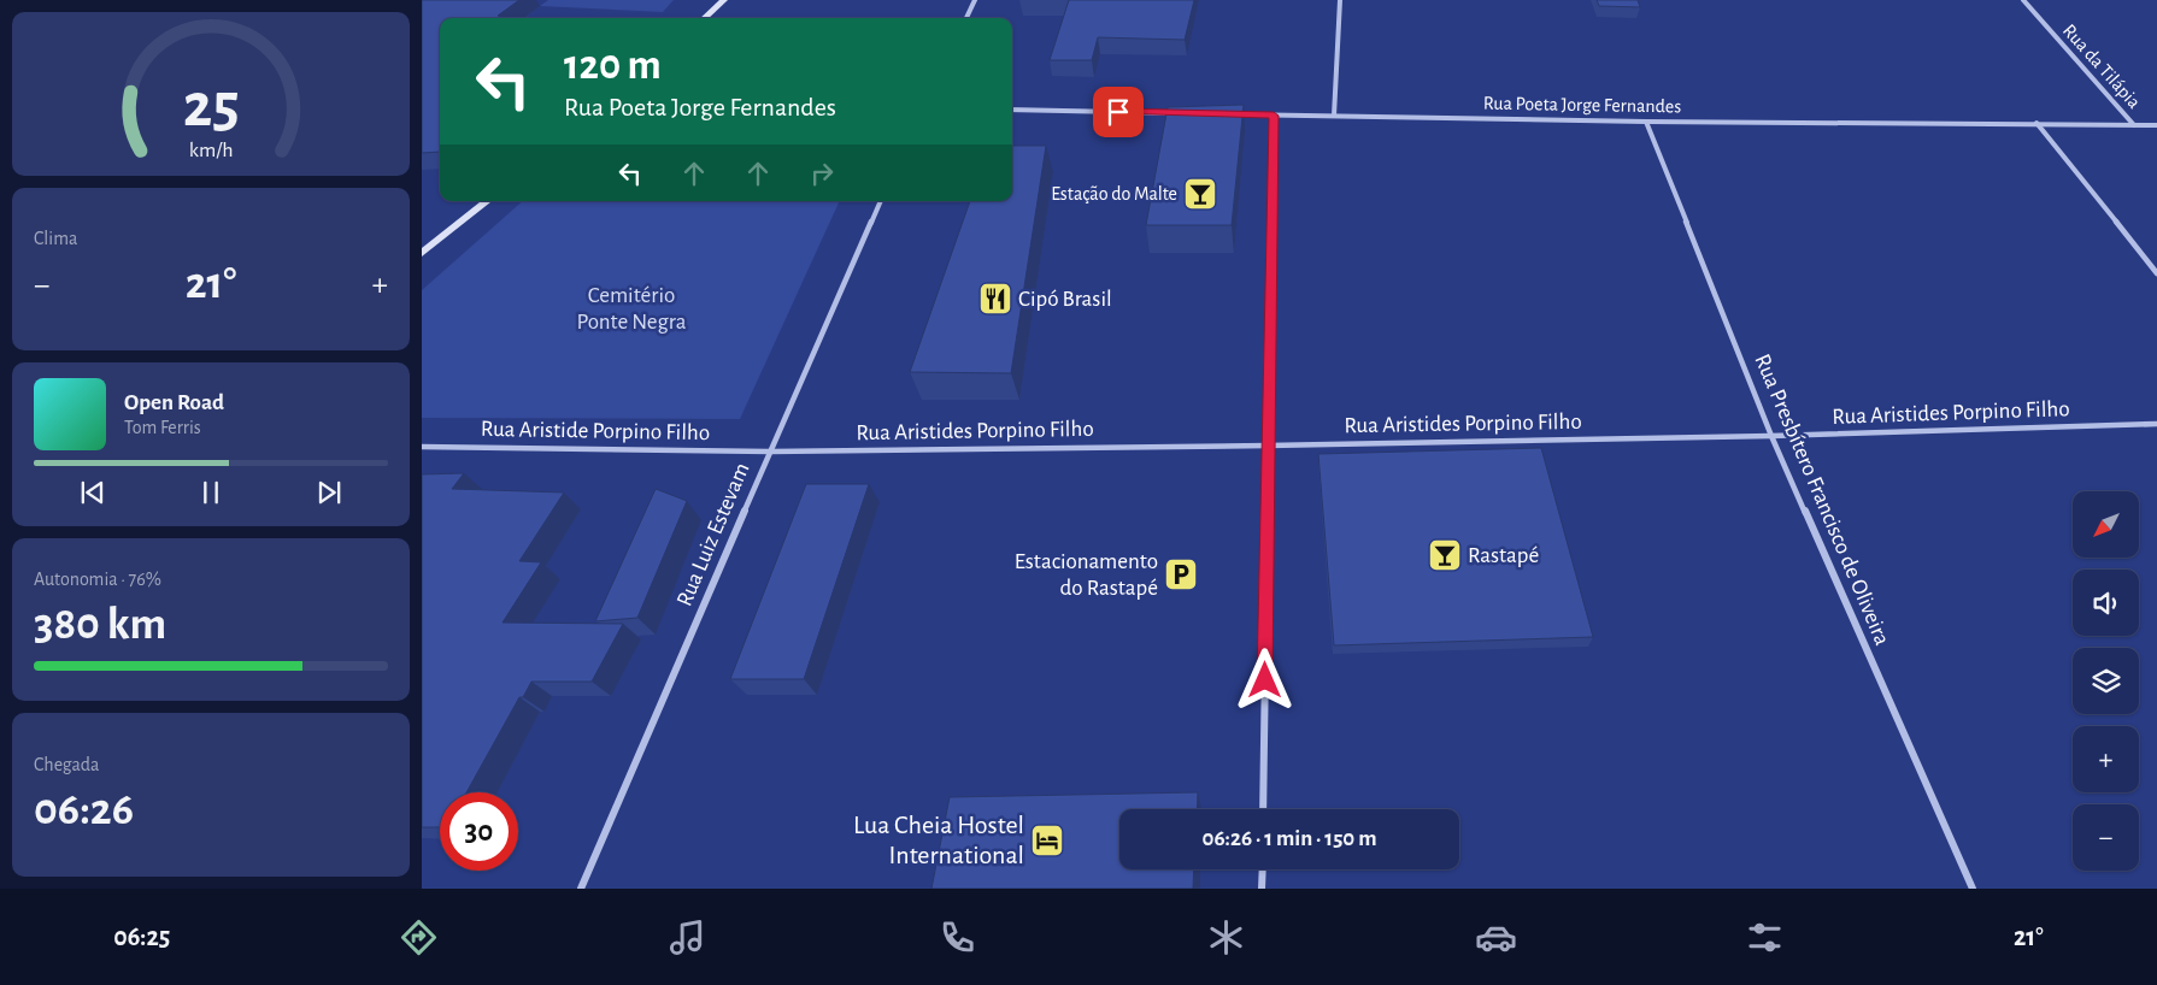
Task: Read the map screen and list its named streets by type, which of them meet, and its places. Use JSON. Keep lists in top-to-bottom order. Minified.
{"streets":{"street":["Rua da Tilápia","Rua Poeta Jorge Fernandes","Rua Aristides Porpino Filho","Rua Aristide Porpino Filho","Rua Presbítero Francisco de Oliveira","Rua Luiz Estevam"]},"crossings":[["Rua da Tilápia","Rua Poeta Jorge Fernandes"],["Rua Poeta Jorge Fernandes","Rua Presbítero Francisco de Oliveira"],["Rua Aristides Porpino Filho","Rua Aristide Porpino Filho"],["Rua Aristides Porpino Filho","Rua Presbítero Francisco de Oliveira"],["Rua Aristides Porpino Filho","Rua Luiz Estevam"],["Rua Aristide Porpino Filho","Rua Luiz Estevam"]],"parks":["Cemitério Ponte Negra"],"places":{"bar":["Estação do Malte","Rastapé"],"restaurant":["Cipó Brasil"],"parking":["Estacionamento do Rastapé"],"hotel":["Lua Cheia Hostel International"]},"north":"bottom left","page":{"turn":["120 m","Rua Poeta Jorge Fernandes"],"tile":["Clima",["Autonomia · 76%","380 km"],["Chegada","06:26"]],"heat":["−","21°","+"],"song":["Open Road","Tom Ferris"],"map_buttons":["+","−"],"limit":"30","trip":"06:26 · 1 min · 150 m","tabs":["06:25","21°"],"gauge":["25","km/h"]}}
